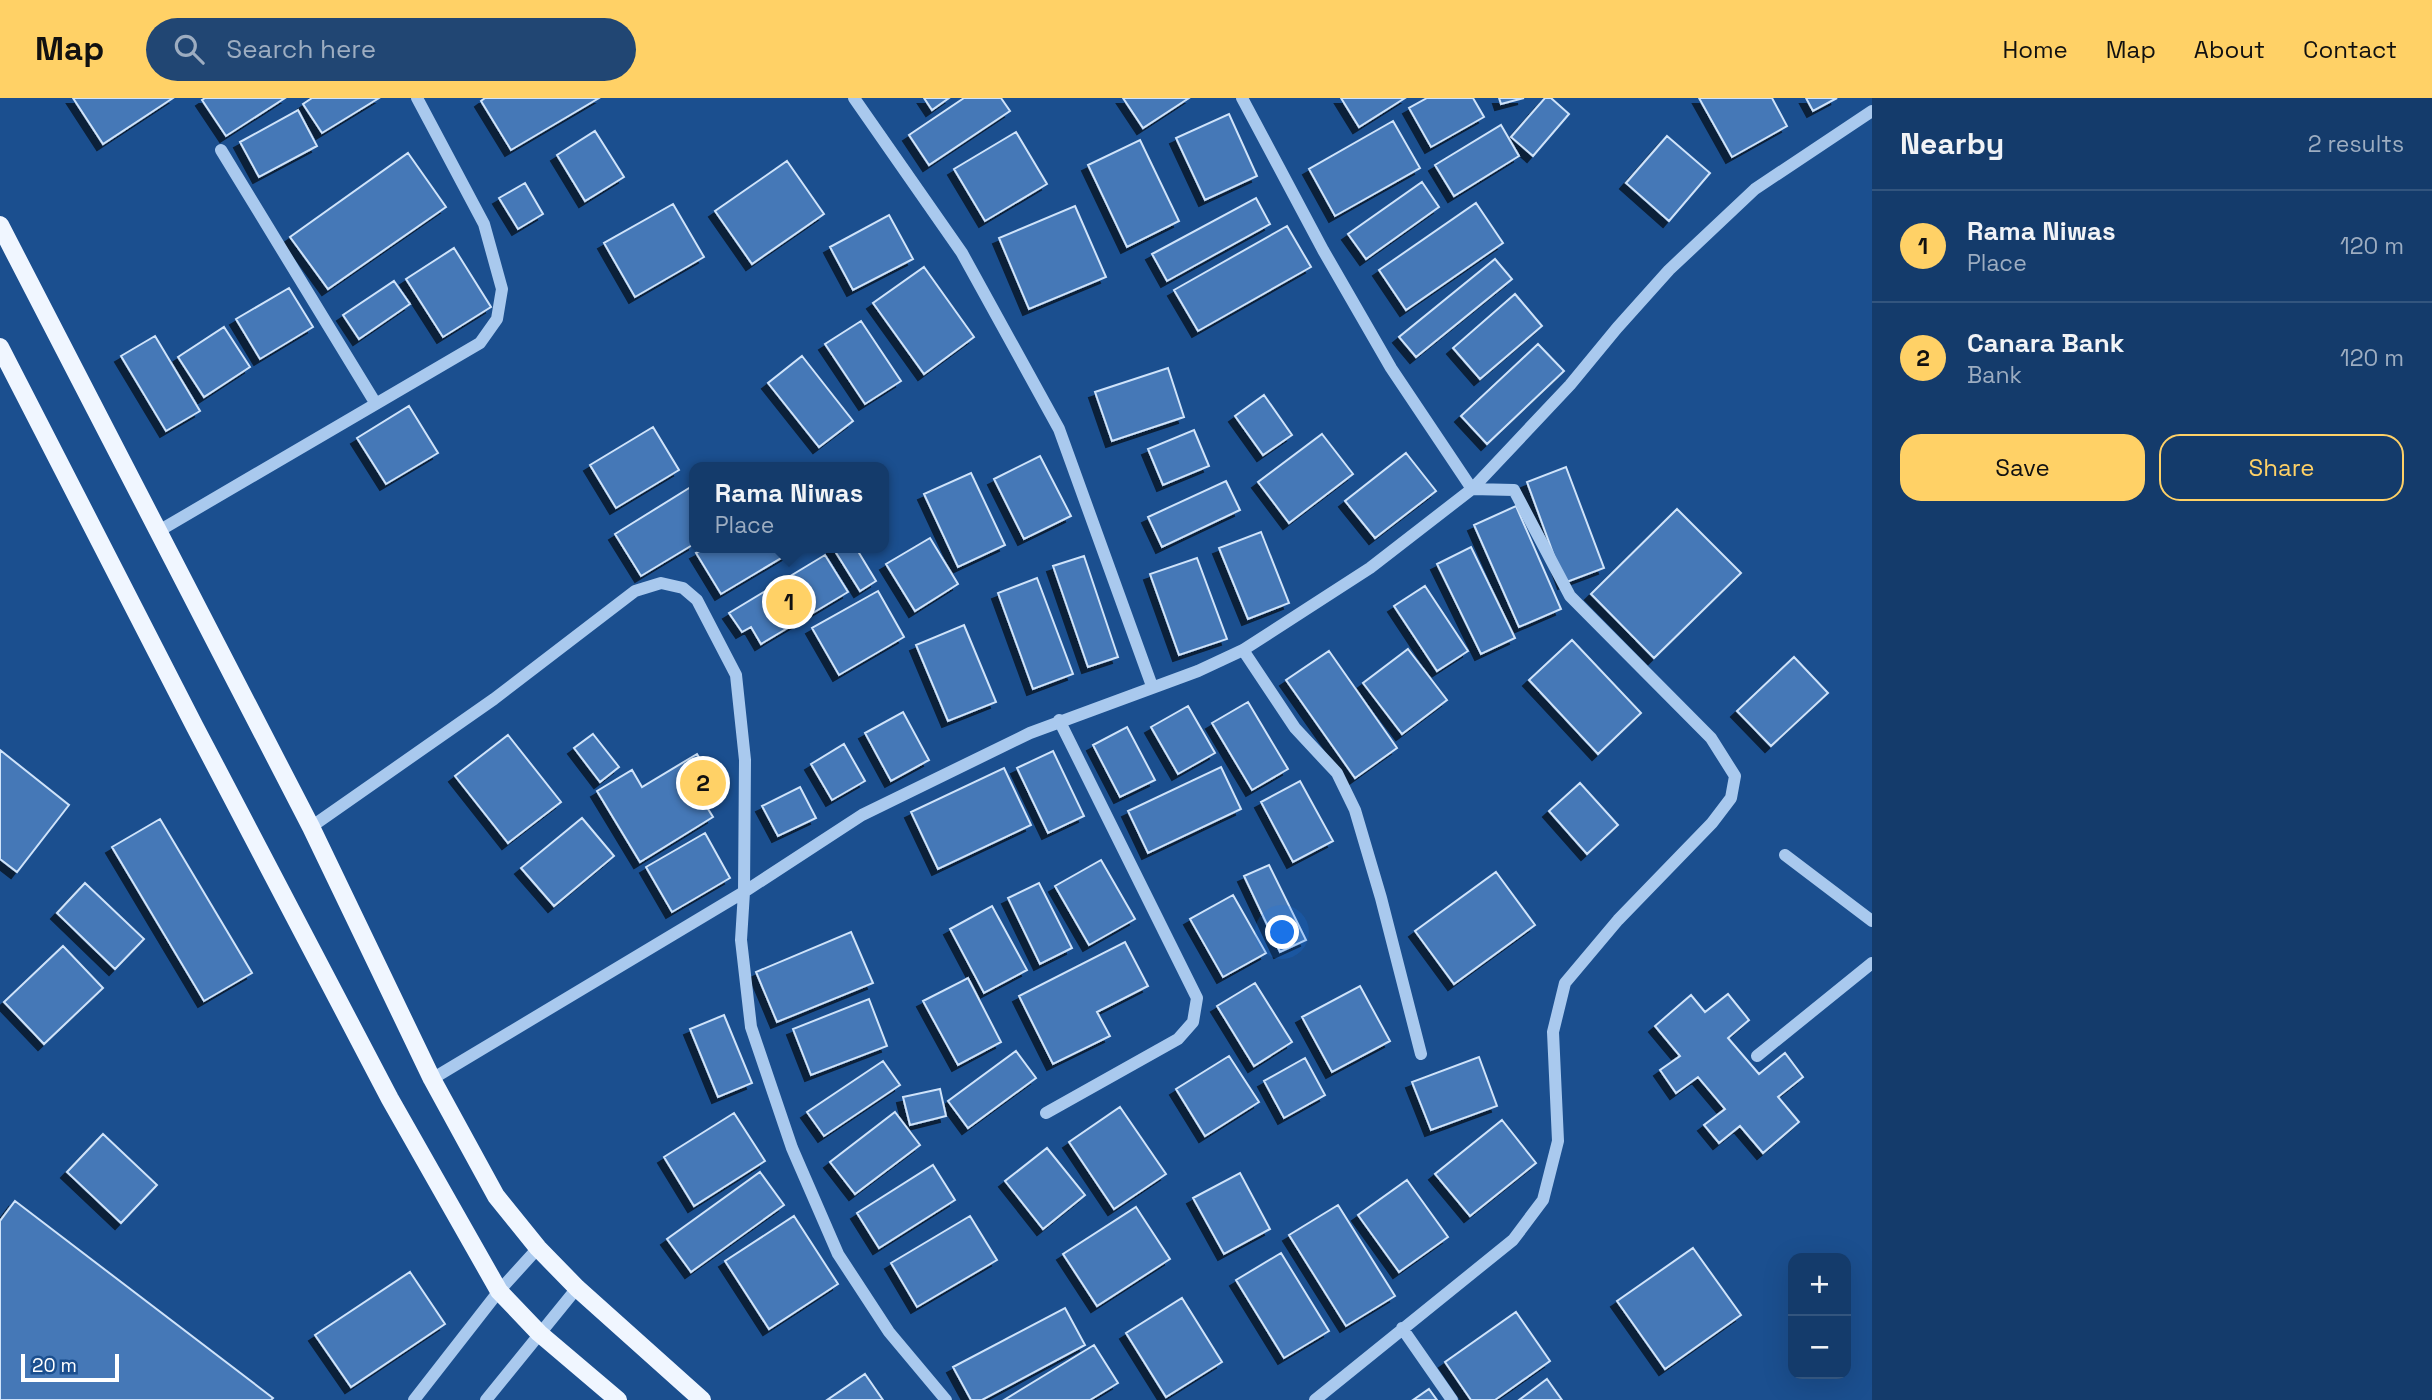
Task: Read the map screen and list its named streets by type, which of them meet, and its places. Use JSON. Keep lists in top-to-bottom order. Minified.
{"scale_bar":"20 m","page":{"header":"Map","search":"Search here","nav":["Home","Map","About","Contact"],"heading":["Nearby","2 results"],"list":[{"mark":"1","name":"Rama Niwas","note":"Place","value":"120 m"},{"mark":"2","name":"Canara Bank","note":"Bank","value":"120 m"}],"buttons":["Save","Share"],"popup":["Rama Niwas","Place"],"pins":["1","2"],"map_buttons":["+","−"],"scale":"20 m"}}
